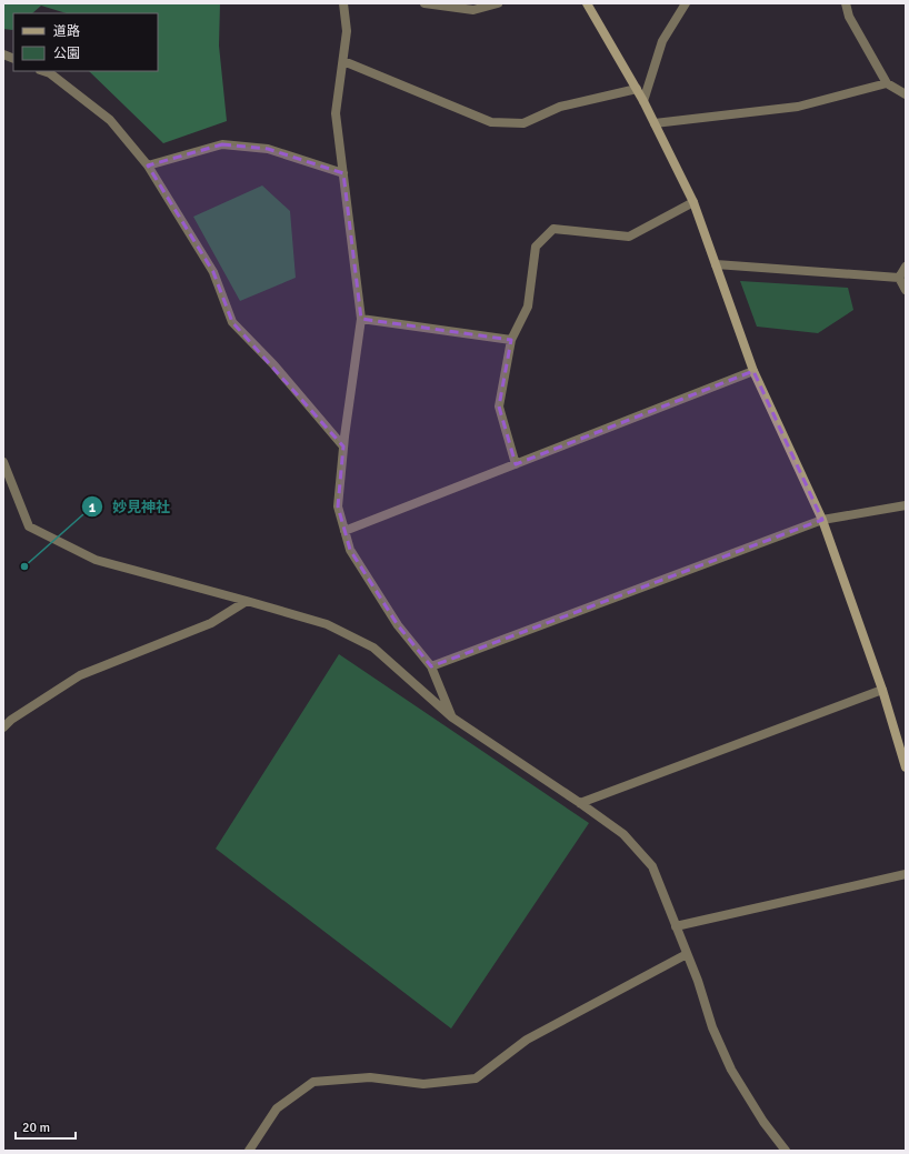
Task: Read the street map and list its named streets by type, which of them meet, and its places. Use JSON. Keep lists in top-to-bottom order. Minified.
{"places":["妙見神社"],"legend":["道路","公園"],"scale_bar":"20 m"}
